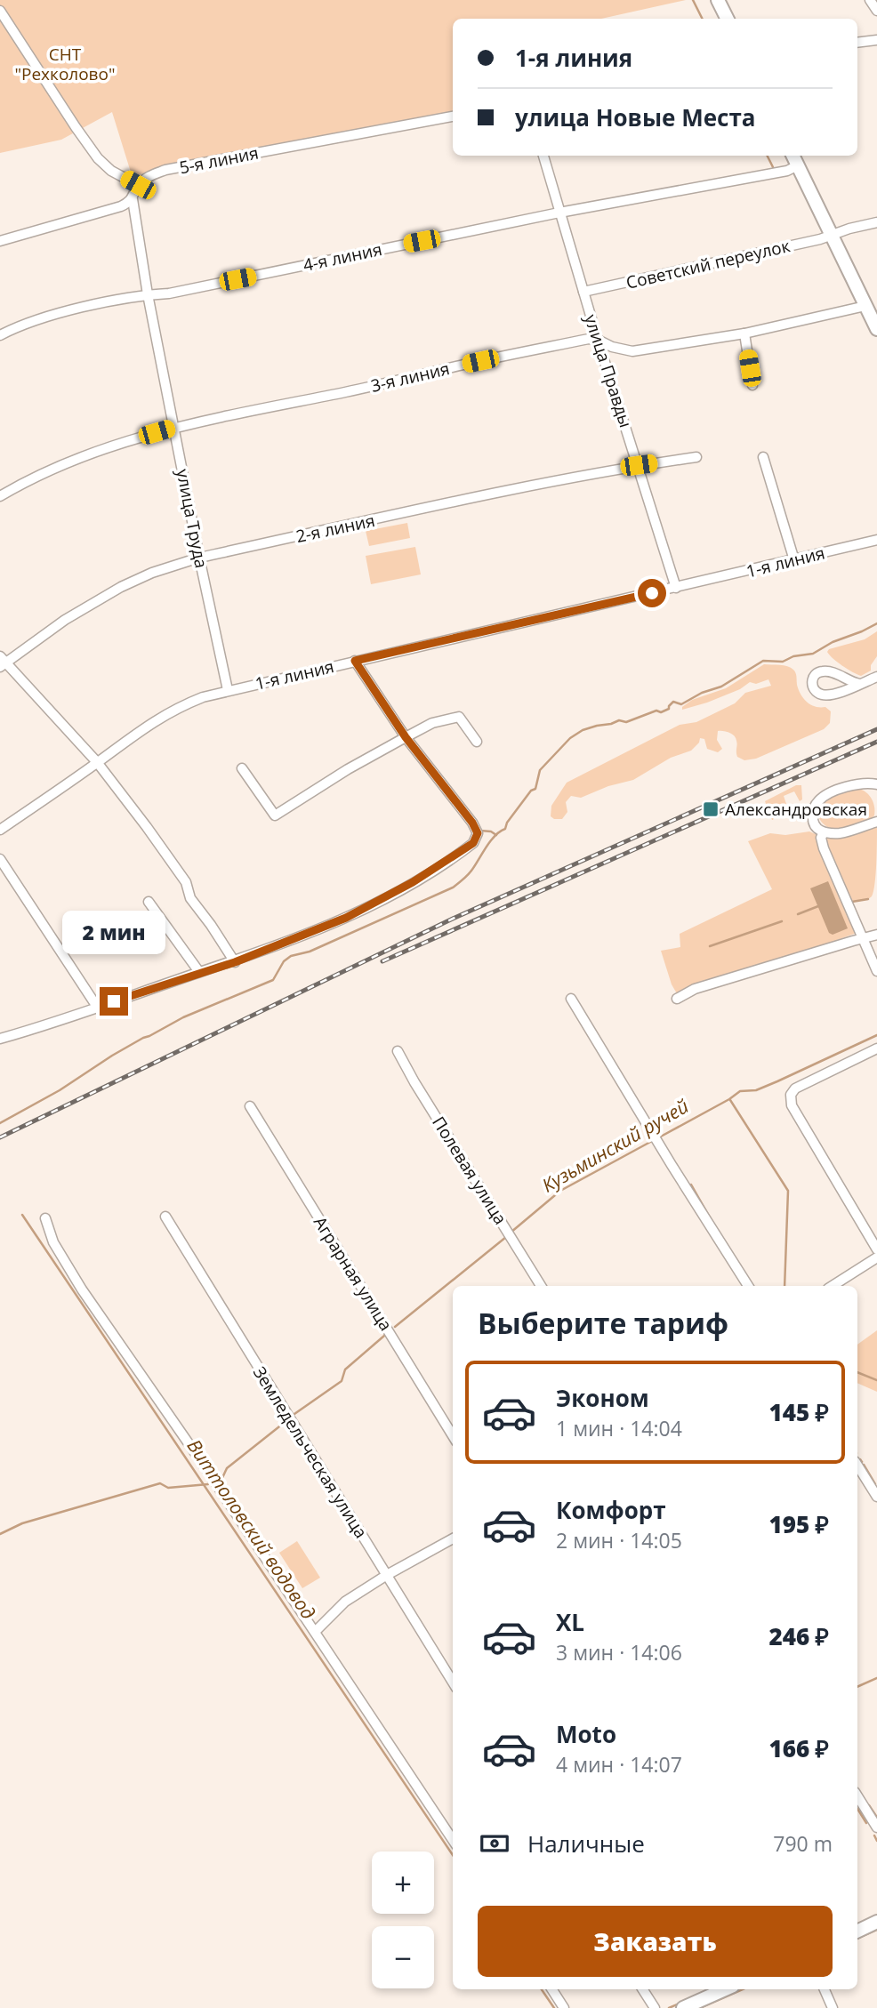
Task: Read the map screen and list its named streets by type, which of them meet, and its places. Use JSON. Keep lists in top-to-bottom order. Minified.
{"streets":{"street":["5-я линия","4-я линия","Советский переулок","улица Правды","3-я линия","улица Труда","2-я линия","1-я линия","Полевая улица","Аграрная улица","Земледельческая улица"]},"crossings":[["4-я линия","улица Правды"],["4-я линия","улица Труда"],["Советский переулок","улица Правды"],["улица Правды","3-я линия"],["улица Правды","2-я линия"],["улица Правды","1-я линия"],["3-я линия","улица Труда"],["улица Труда","2-я линия"],["улица Труда","1-я линия"]],"water":["Кузьминский ручей","Виттоловский водовод"],"parks":["СНТ \"Рехколово\""],"places":{"transit":["Александровская"]},"page":{"banner":["1-я линия","улица Новые Места"],"bubble":"2 мин","heading":"Выберите тариф","list":[{"name":"Эконом","note":"1 мин · 14:04","value":"145 ₽"},{"name":"Комфорт","note":"2 мин · 14:05","value":"195 ₽"},{"name":"XL","note":"3 мин · 14:06","value":"246 ₽"},{"name":"Moto","note":"4 мин · 14:07","value":"166 ₽"}],"pay":["Наличные","790 m"],"map_buttons":["+","−"],"buttons":"Заказать"}}
